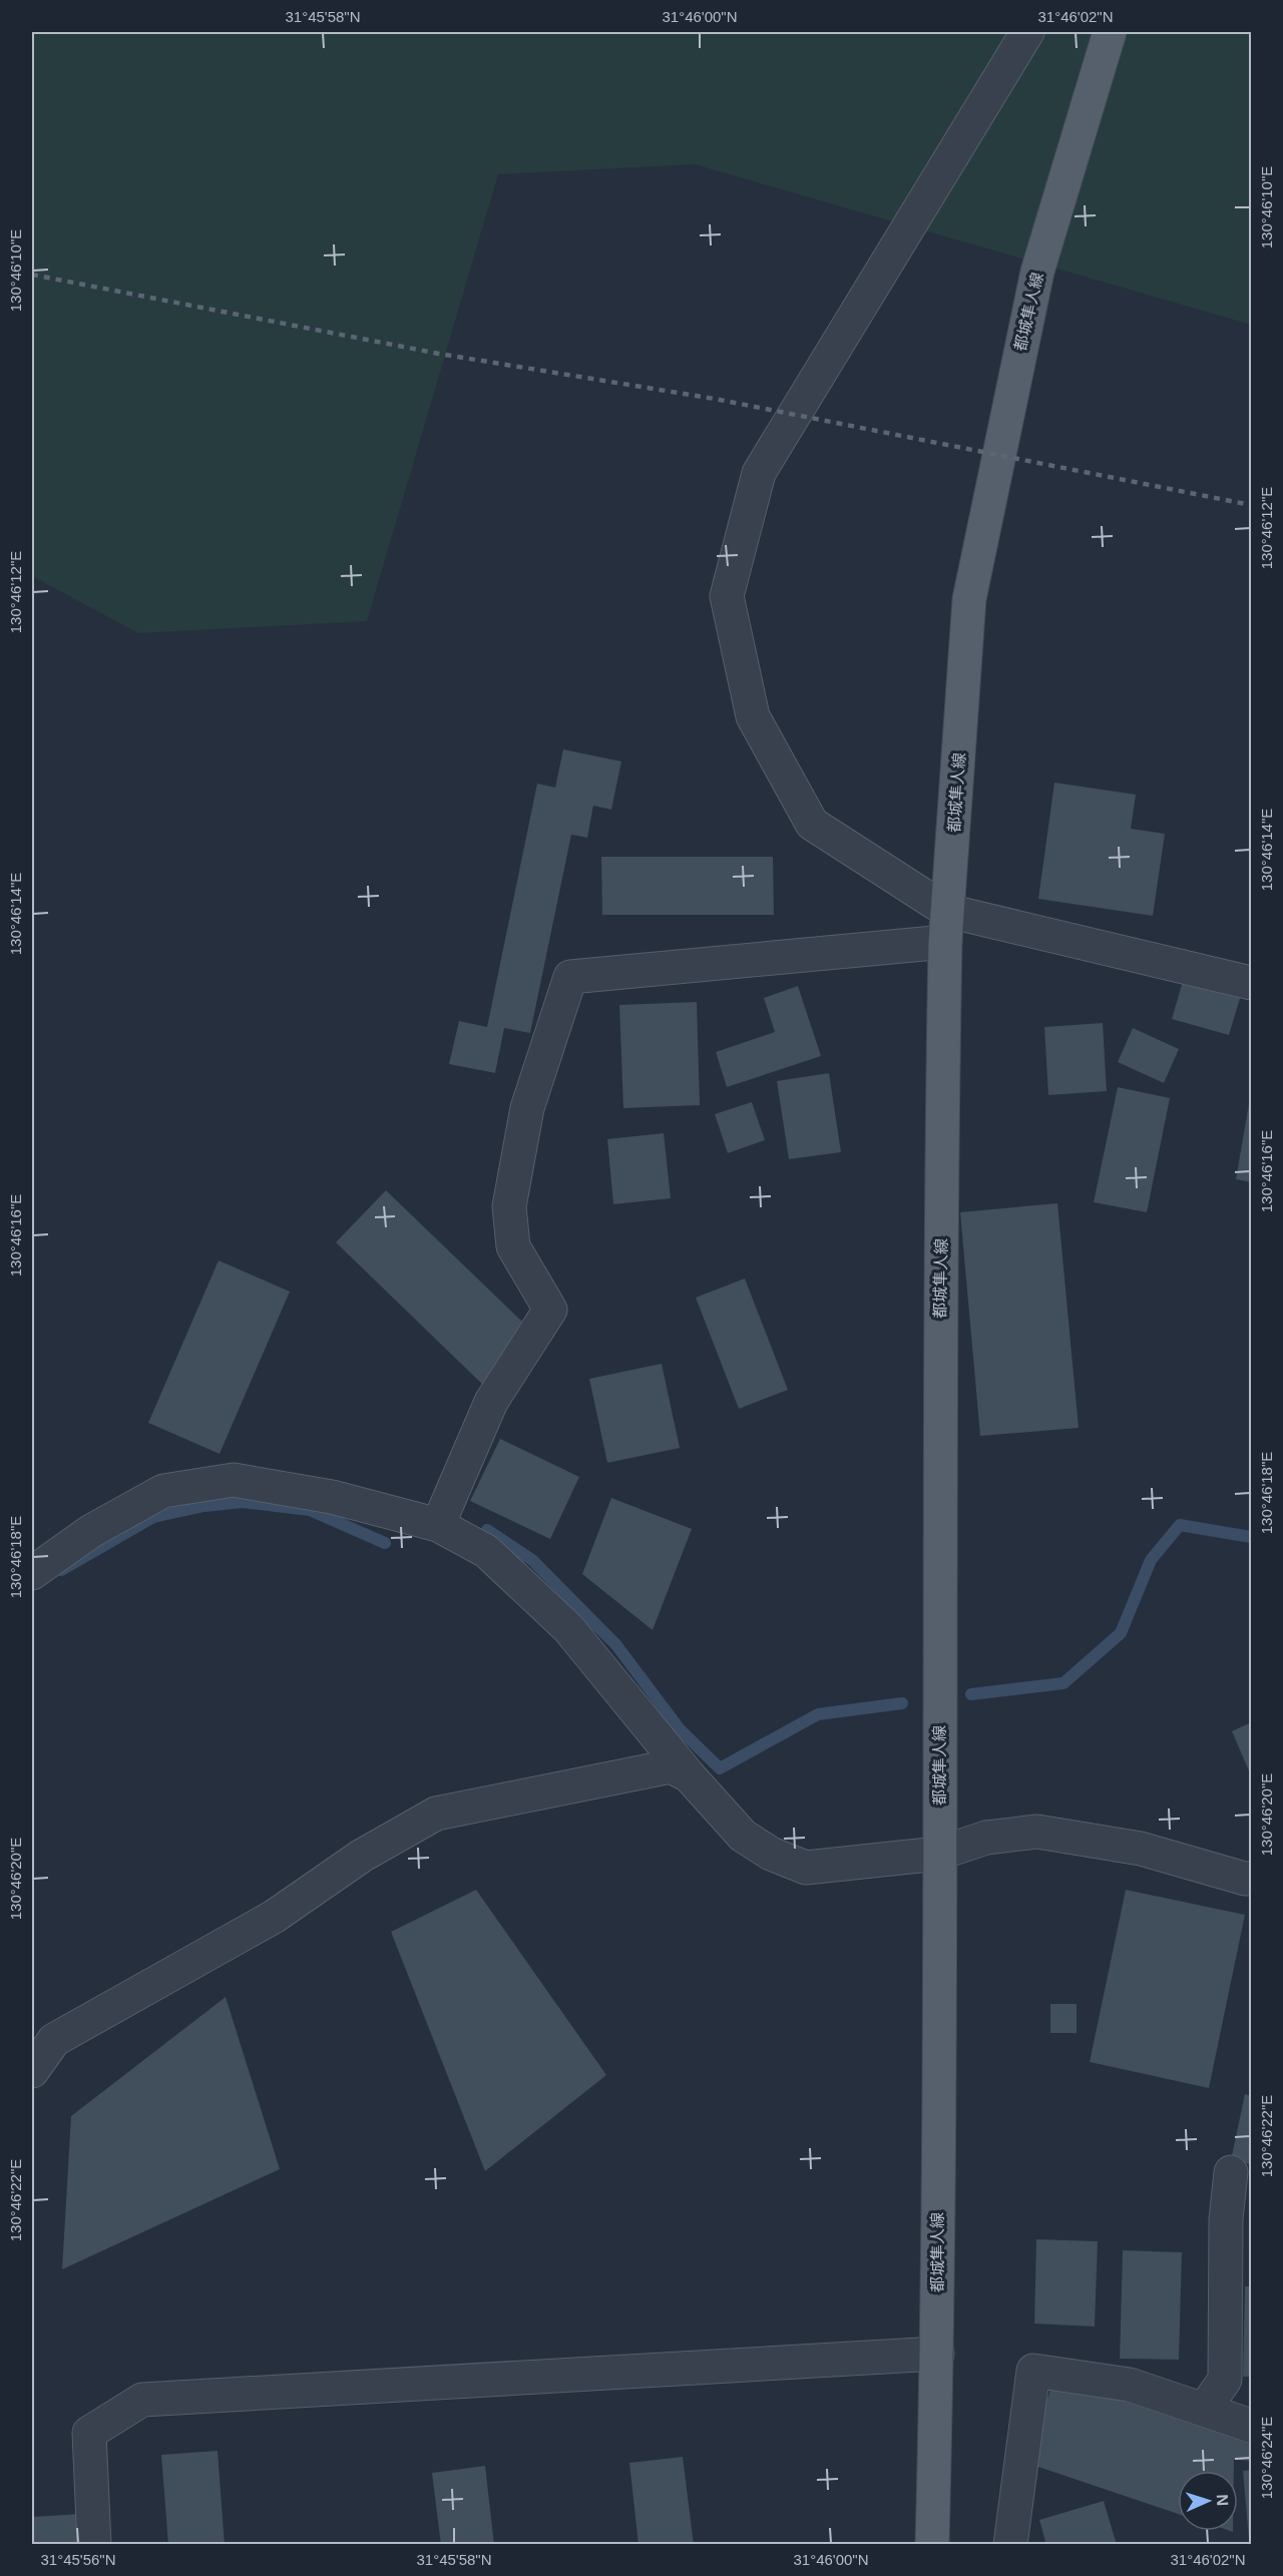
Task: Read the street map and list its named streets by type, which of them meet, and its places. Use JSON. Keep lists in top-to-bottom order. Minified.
{"streets":{"main road":["都城隼人線"]},"north":"right","coordinates":["31°45'58\"N","31°46'00\"N","31°46'02\"N","130°46'10\"E","130°46'12\"E","130°46'14\"E","130°46'16\"E","130°46'18\"E","130°46'20\"E","130°46'22\"E","130°46'24\"E","31°45'56\"N"]}
